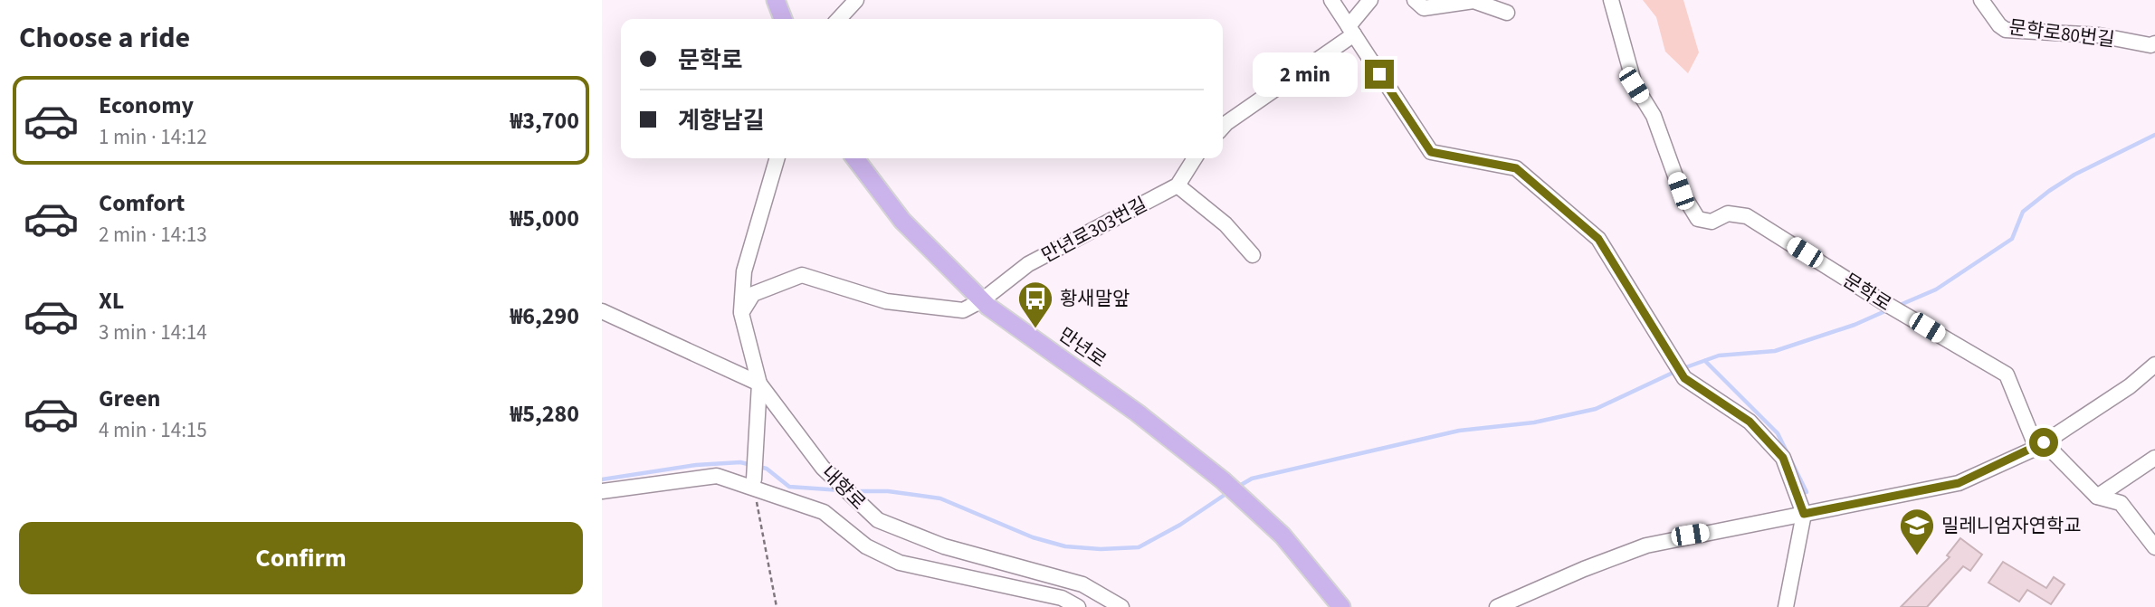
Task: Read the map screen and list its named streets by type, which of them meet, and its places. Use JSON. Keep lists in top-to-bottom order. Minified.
{"streets":{"main road":["만년로"],"street":["문학로80번길","만년로303번길","문학로","내향로"]},"crossings":[["만년로303번길","만년로"]],"places":{"bus stop":["황새말앞"],"school or university":["밀레니엄자연학교"]},"page":{"heading":"Choose a ride","banner":["문학로","계향남길"],"bubble":"2 min","list":[{"name":"Economy","note":"1 min · 14:12","value":"₩3,700"},{"name":"Comfort","note":"2 min · 14:13","value":"₩5,000"},{"name":"XL","note":"3 min · 14:14","value":"₩6,290"},{"name":"Green","note":"4 min · 14:15","value":"₩5,280"}],"buttons":"Confirm"}}
